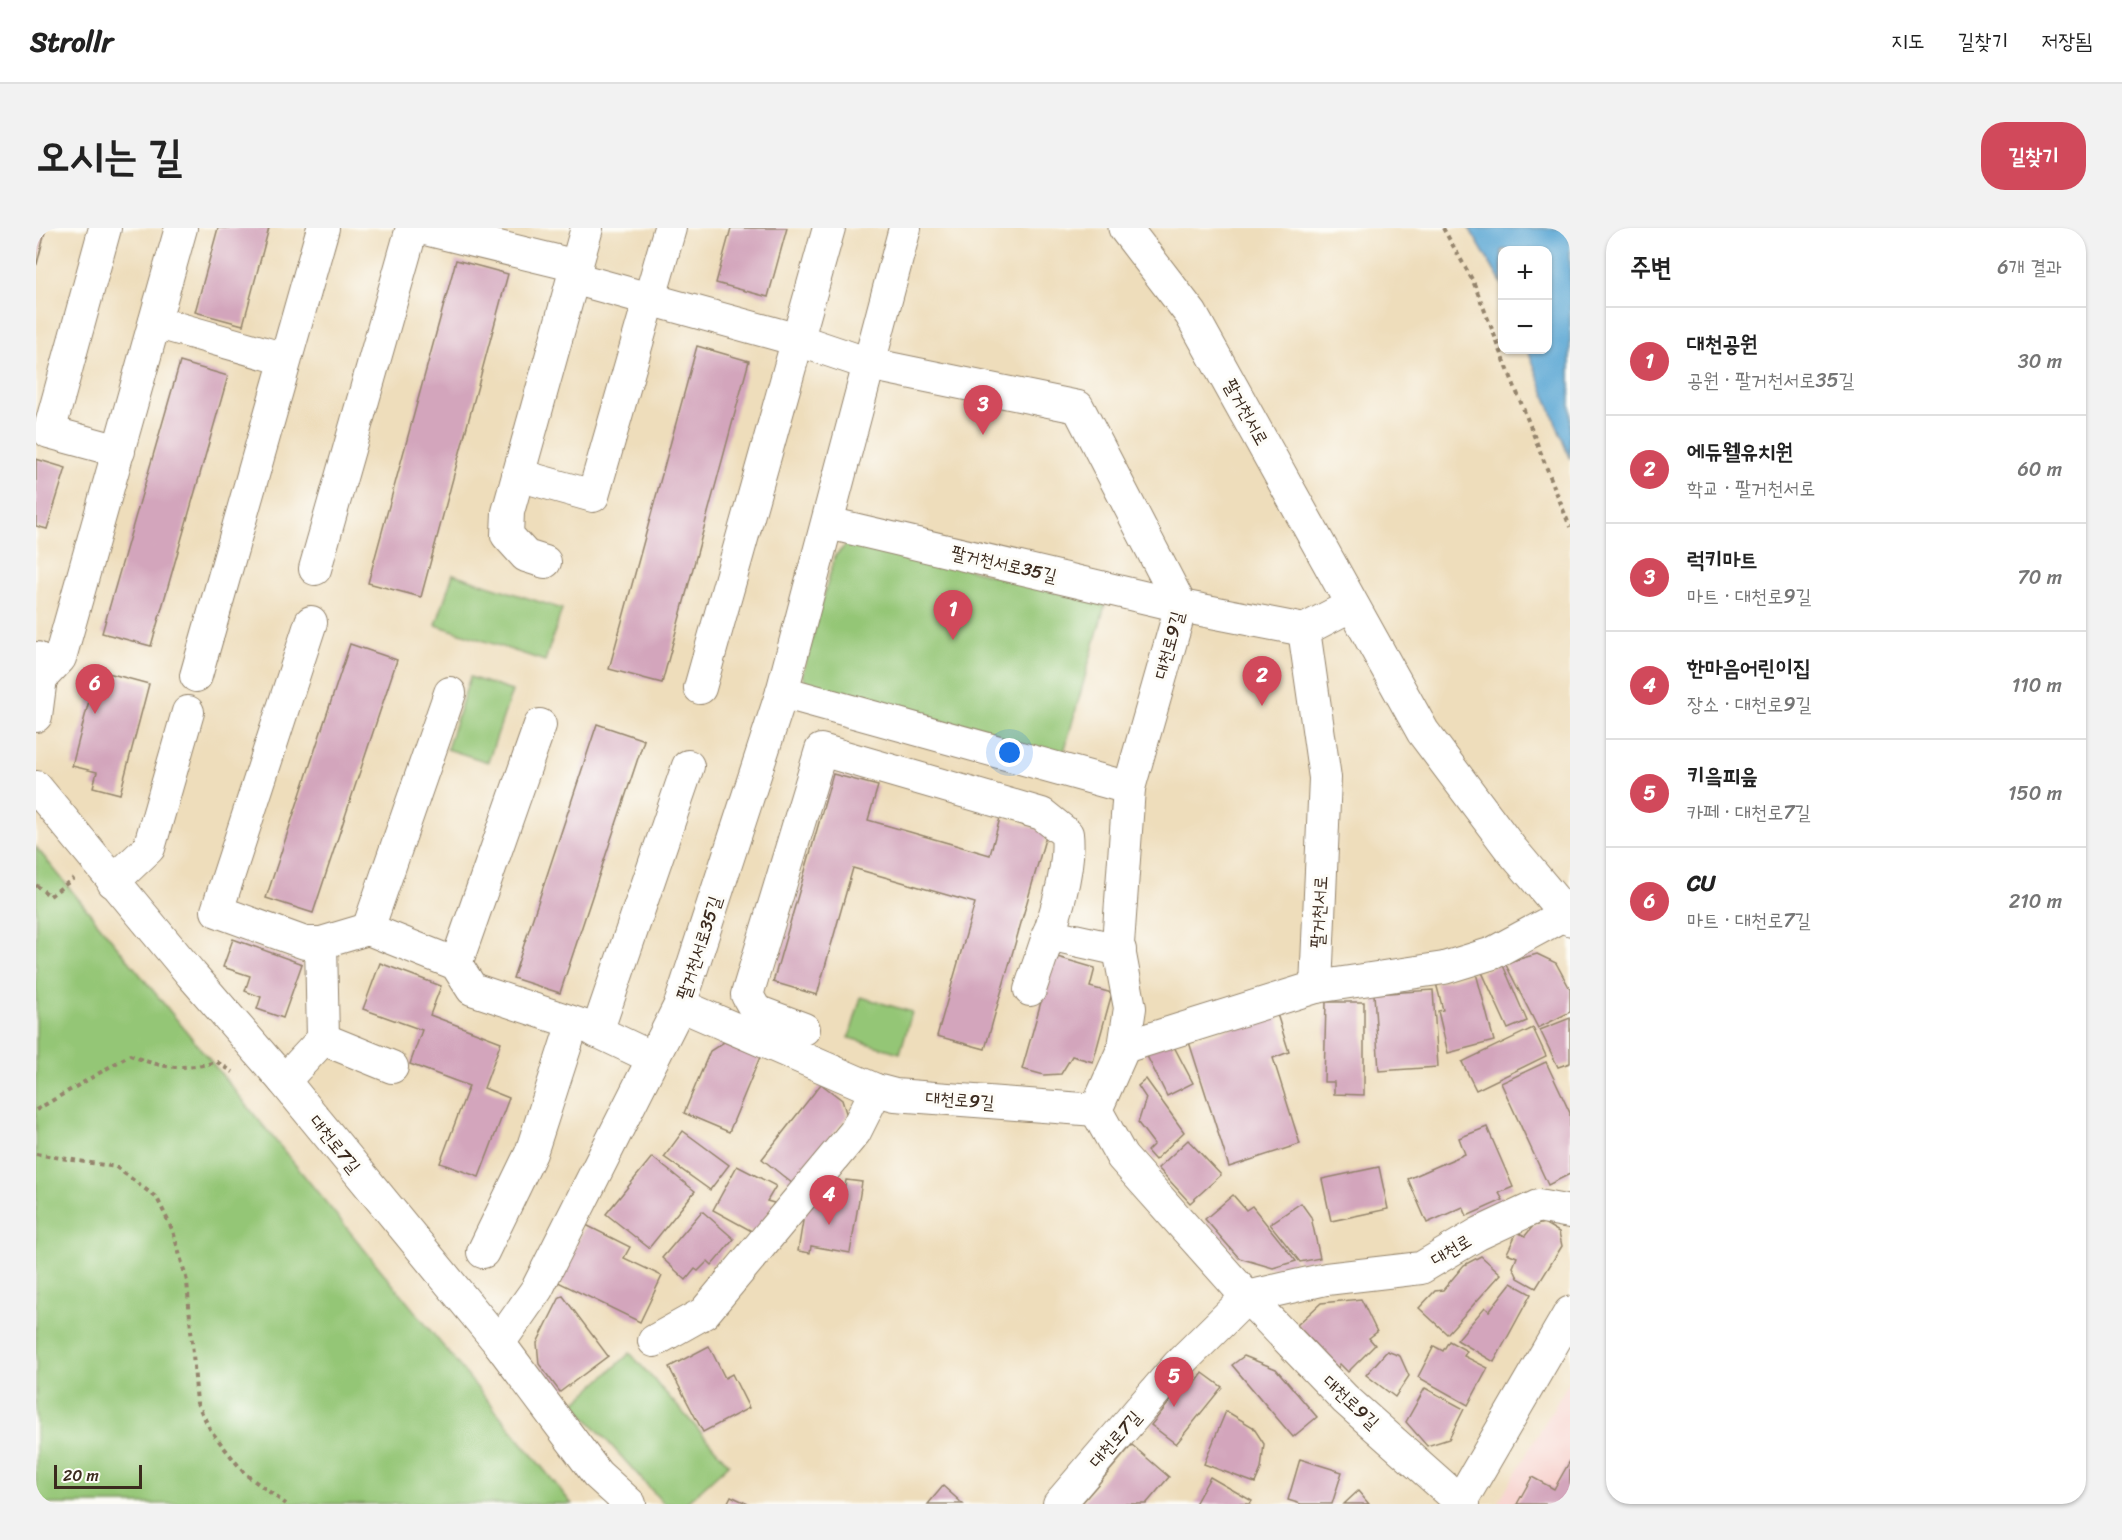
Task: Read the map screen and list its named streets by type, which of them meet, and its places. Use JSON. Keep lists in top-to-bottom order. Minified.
{"streets":{"main road":["팔거천서로"],"street":["팔거천서로35길","대천로9길","대천로7길","대천로"]},"crossings":[["팔거천서로","팔거천서로35길"],["팔거천서로35길","대천로9길"],["팔거천서로35길","대천로7길"],["대천로9길","대천로7길"],["대천로9길","대천로"],["대천로7길","대천로"]],"scale_bar":"20 m","page":{"header":"Strollr","nav":["지도","길찾기","저장됨"],"title":"오시는 길","buttons":"길찾기","heading":["주변","6개 결과"],"map_buttons":["+","−"],"list":[{"mark":"1","name":"대천공원","note":"공원 · 팔거천서로35길","value":"30 m"},{"mark":"2","name":"에듀웰유치원","note":"학교 · 팔거천서로","value":"60 m"},{"mark":"3","name":"럭키마트","note":"마트 · 대천로9길","value":"70 m"},{"mark":"4","name":"한마음어린이집","note":"장소 · 대천로9길","value":"110 m"},{"mark":"5","name":"키읔피읖","note":"카페 · 대천로7길","value":"150 m"},{"mark":"6","name":"CU","note":"마트 · 대천로7길","value":"210 m"}],"pins":["3","1","2","6","4","5"],"scale":"20 m"}}
